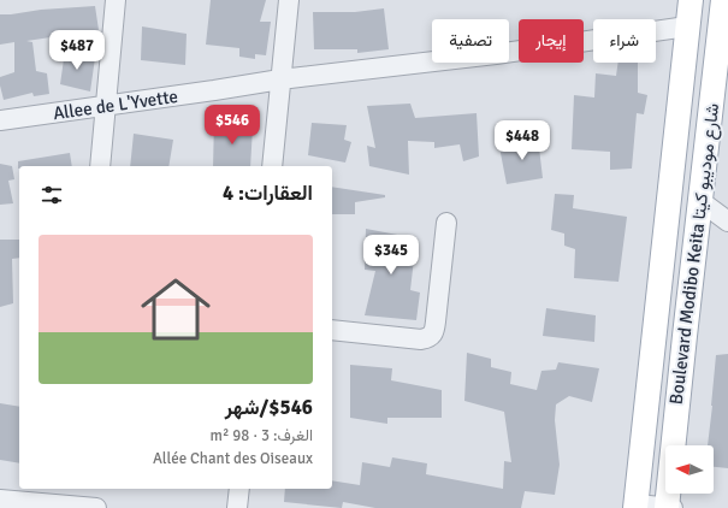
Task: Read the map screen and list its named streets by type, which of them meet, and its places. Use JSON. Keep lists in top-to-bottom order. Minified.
{"streets":{"main road":["Boulevard Modibo Keita شارع موديبو كيتا"],"street":["Allee de L'Yvette"]},"crossings":[["Allee de L'Yvette","Boulevard Modibo Keita شارع موديبو كيتا"]],"north":"left","page":{"chip":["شراء","إيجار","تصفية"],"price":["$487","$546","$448","$345"],"heading":"العقارات: 4","list":[{"name":"$546/شهر","note":"الغرف: 3 · 98 m² · Allée Chant des Oiseaux"}]}}
